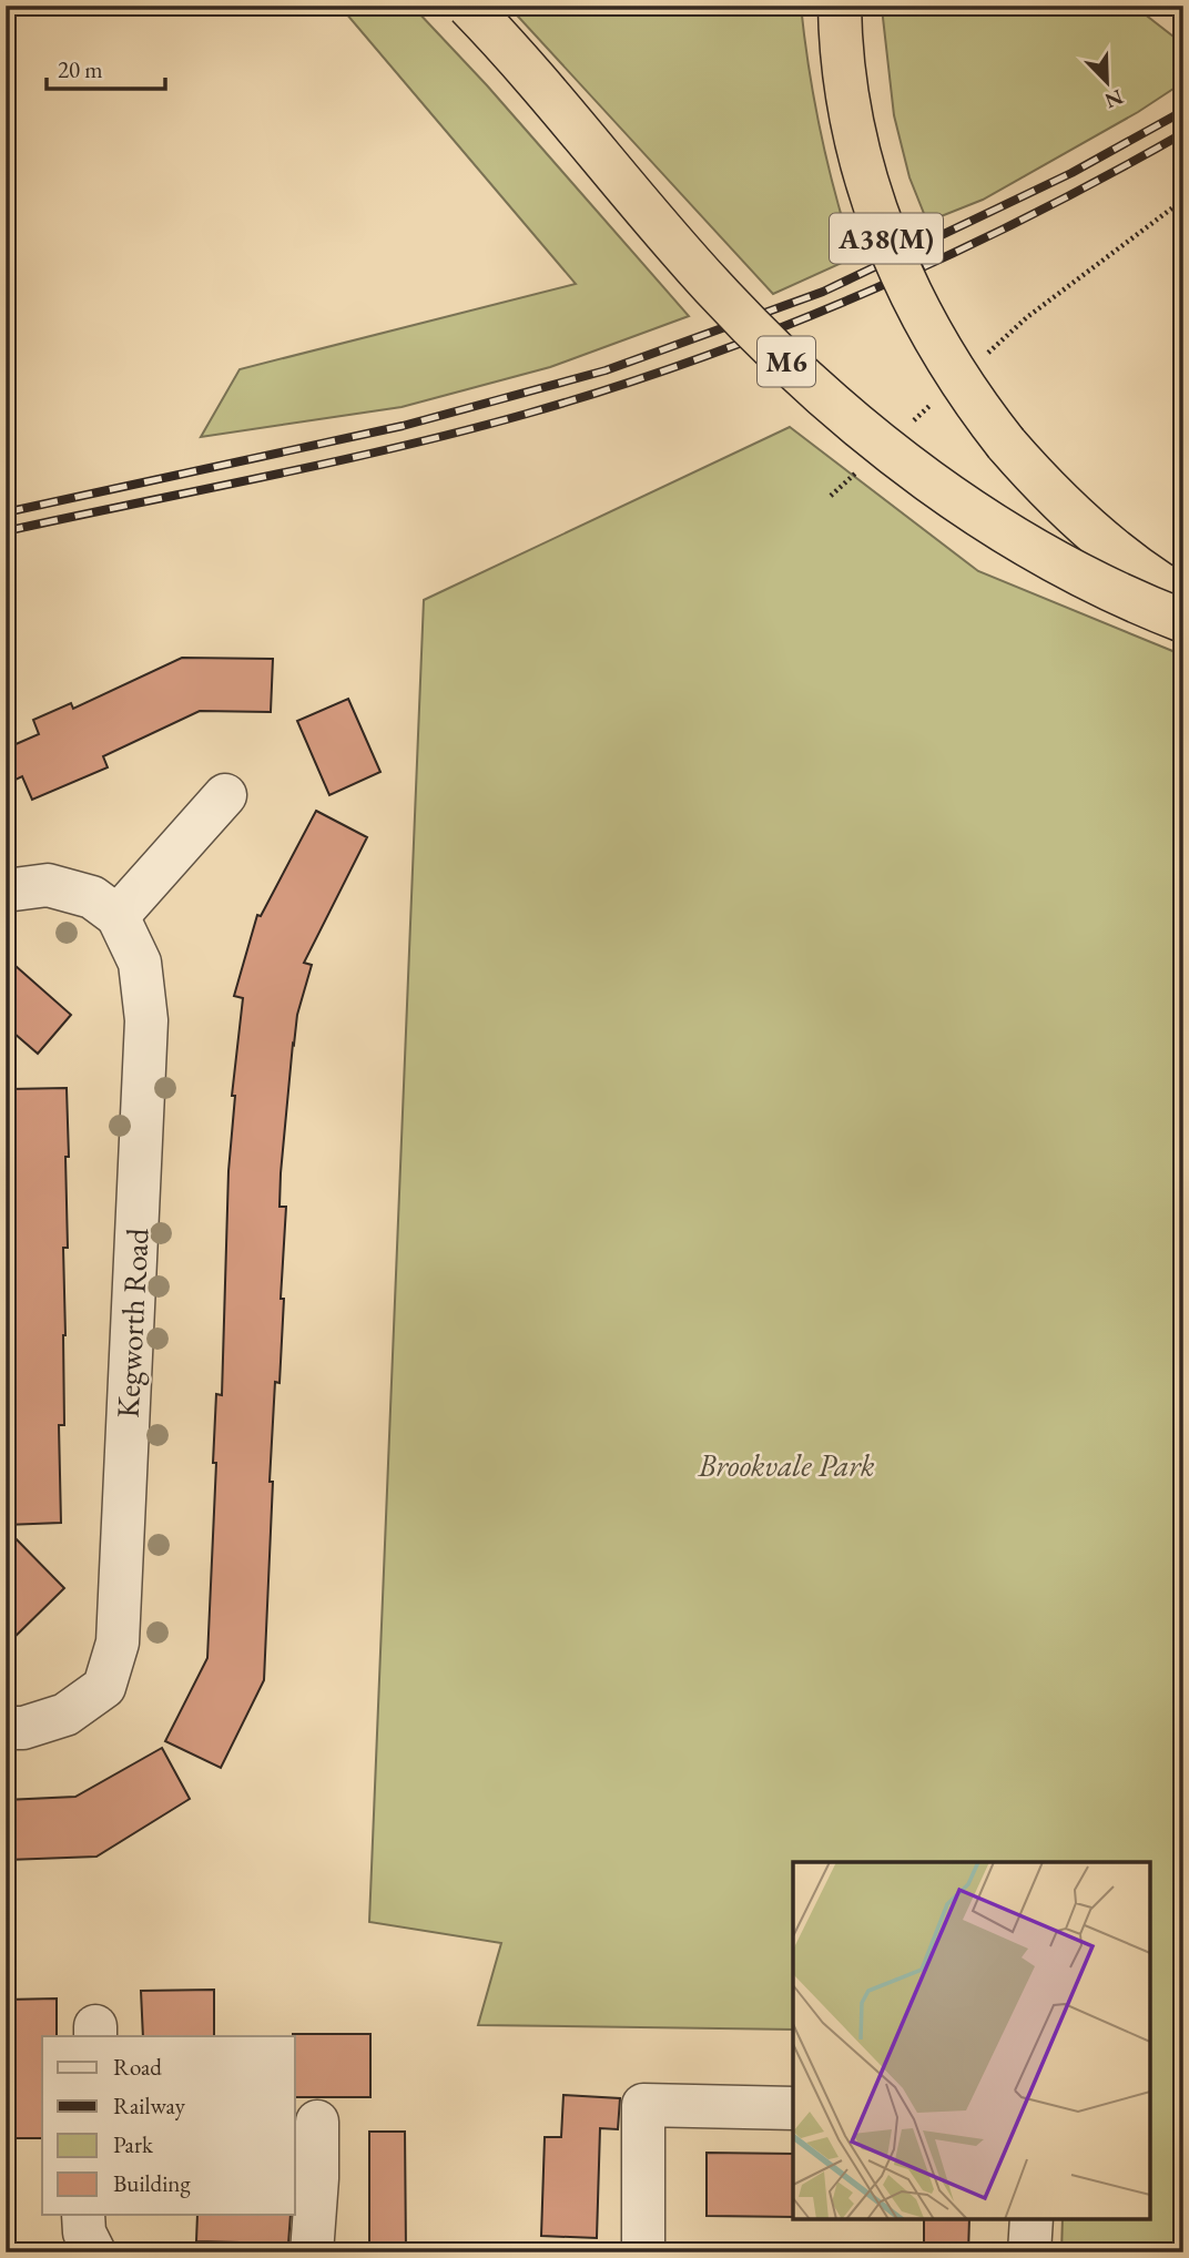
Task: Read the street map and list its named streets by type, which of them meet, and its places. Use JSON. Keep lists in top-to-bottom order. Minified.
{"streets":{"highway":["A38(M)","M6"],"street":["Kegworth Road"]},"parks":["Brookvale Park"],"legend":["Road","Railway","Park","Building"],"scale_bar":"20 m","north":"bottom right"}
